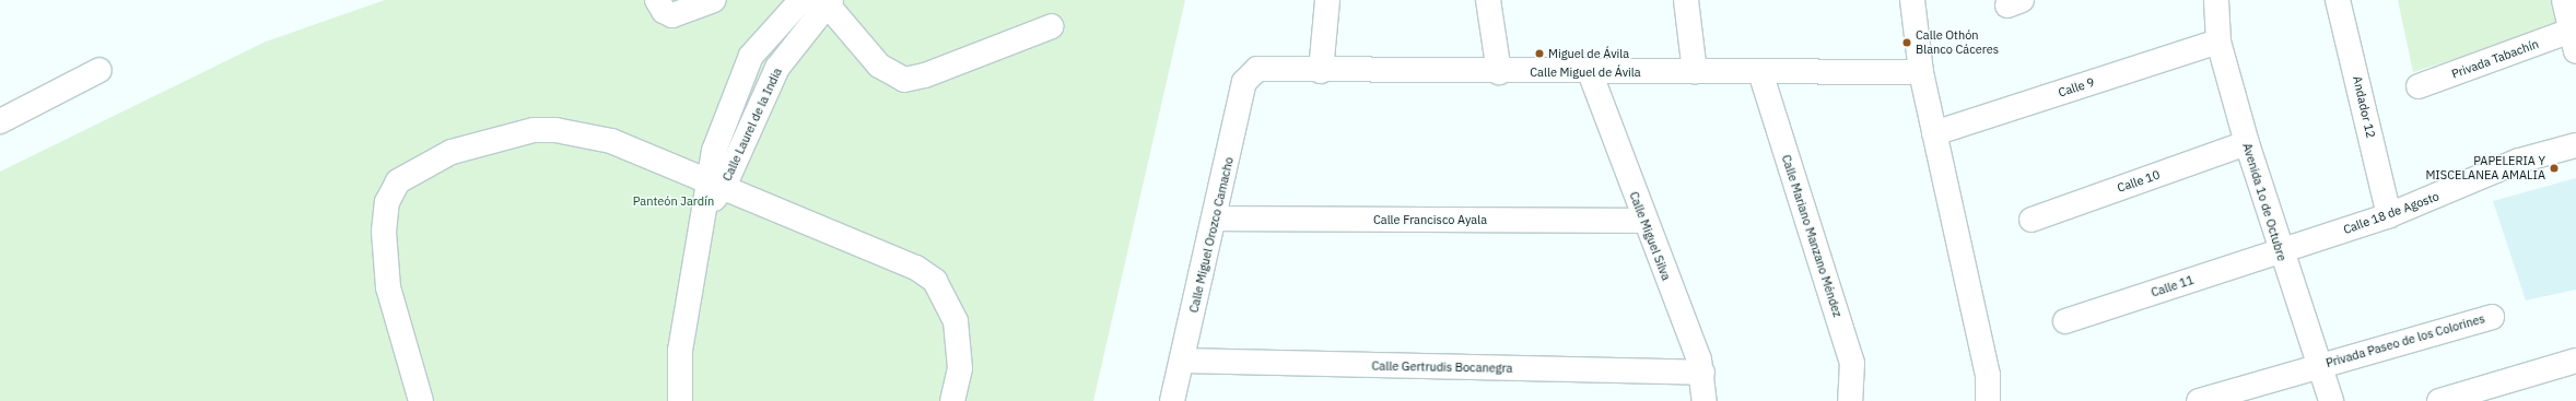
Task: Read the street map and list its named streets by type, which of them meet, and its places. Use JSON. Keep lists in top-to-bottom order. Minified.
{"streets":{"street":["Privada Tabachín","Calle Miguel de Ávila","Calle 9","Andador 12","Calle Laurel de la India","Calle 10","Avenida 1o de Octubre","Calle 18 de Agosto","Calle Francisco Ayala","Calle Miguel Orozco Camacho","Calle Miguel Silva","Calle Mariano Manzano Méndez","Calle 11","Privada Paseo de los Colorines","Calle Gertrudis Bocanegra"]},"crossings":[["Calle Miguel de Ávila","Calle Miguel Orozco Camacho"],["Calle Miguel de Ávila","Calle Miguel Silva"],["Calle Miguel de Ávila","Calle Mariano Manzano Méndez"],["Calle 9","Avenida 1o de Octubre"],["Andador 12","Calle 18 de Agosto"],["Calle 10","Avenida 1o de Octubre"],["Avenida 1o de Octubre","Calle 18 de Agosto"],["Avenida 1o de Octubre","Calle 11"],["Avenida 1o de Octubre","Privada Paseo de los Colorines"],["Calle 18 de Agosto","Calle 11"],["Calle Francisco Ayala","Calle Miguel Orozco Camacho"],["Calle Francisco Ayala","Calle Miguel Silva"],["Calle Miguel Orozco Camacho","Calle Gertrudis Bocanegra"],["Calle Miguel Silva","Calle Gertrudis Bocanegra"]],"parks":["Panteón Jardín"],"places":["Calle Othón Blanco Cáceres","Miguel de Ávila","PAPELERIA Y MISCELANEA AMALIA"]}
